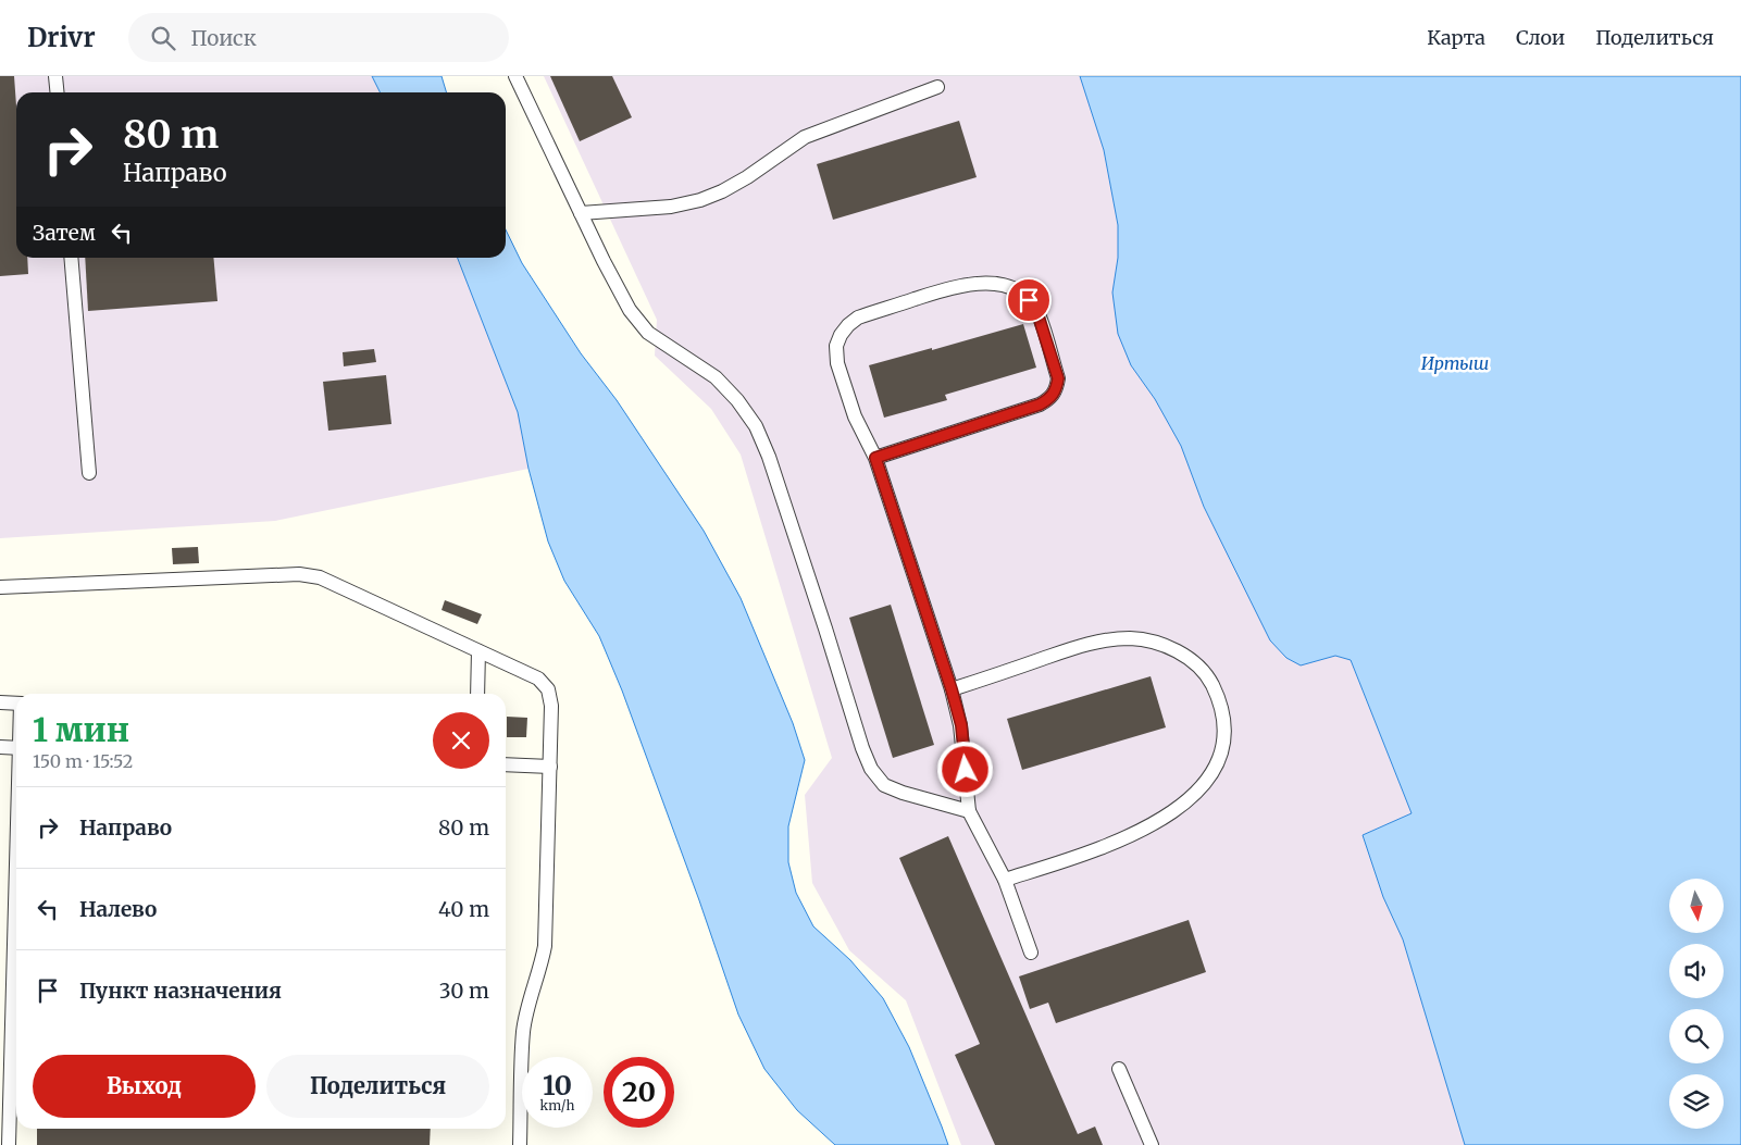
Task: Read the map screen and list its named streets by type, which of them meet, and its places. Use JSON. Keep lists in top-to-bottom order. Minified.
{"water":["Иртыш"],"north":"bottom","page":{"header":"Drivr","search":"Поиск","nav":["Карта","Слои","Поделиться"],"turn":["80 m","Направо"],"then":"Затем","heading":["1 мин","150 m · 15:52"],"list":[{"name":"Направо","value":"80 m"},{"name":"Налево","value":"40 m"},{"name":"Пункт назначения","value":"30 m"}],"buttons":["Выход","Поделиться"],"speed":"10 km/h","limit":"20"}}
